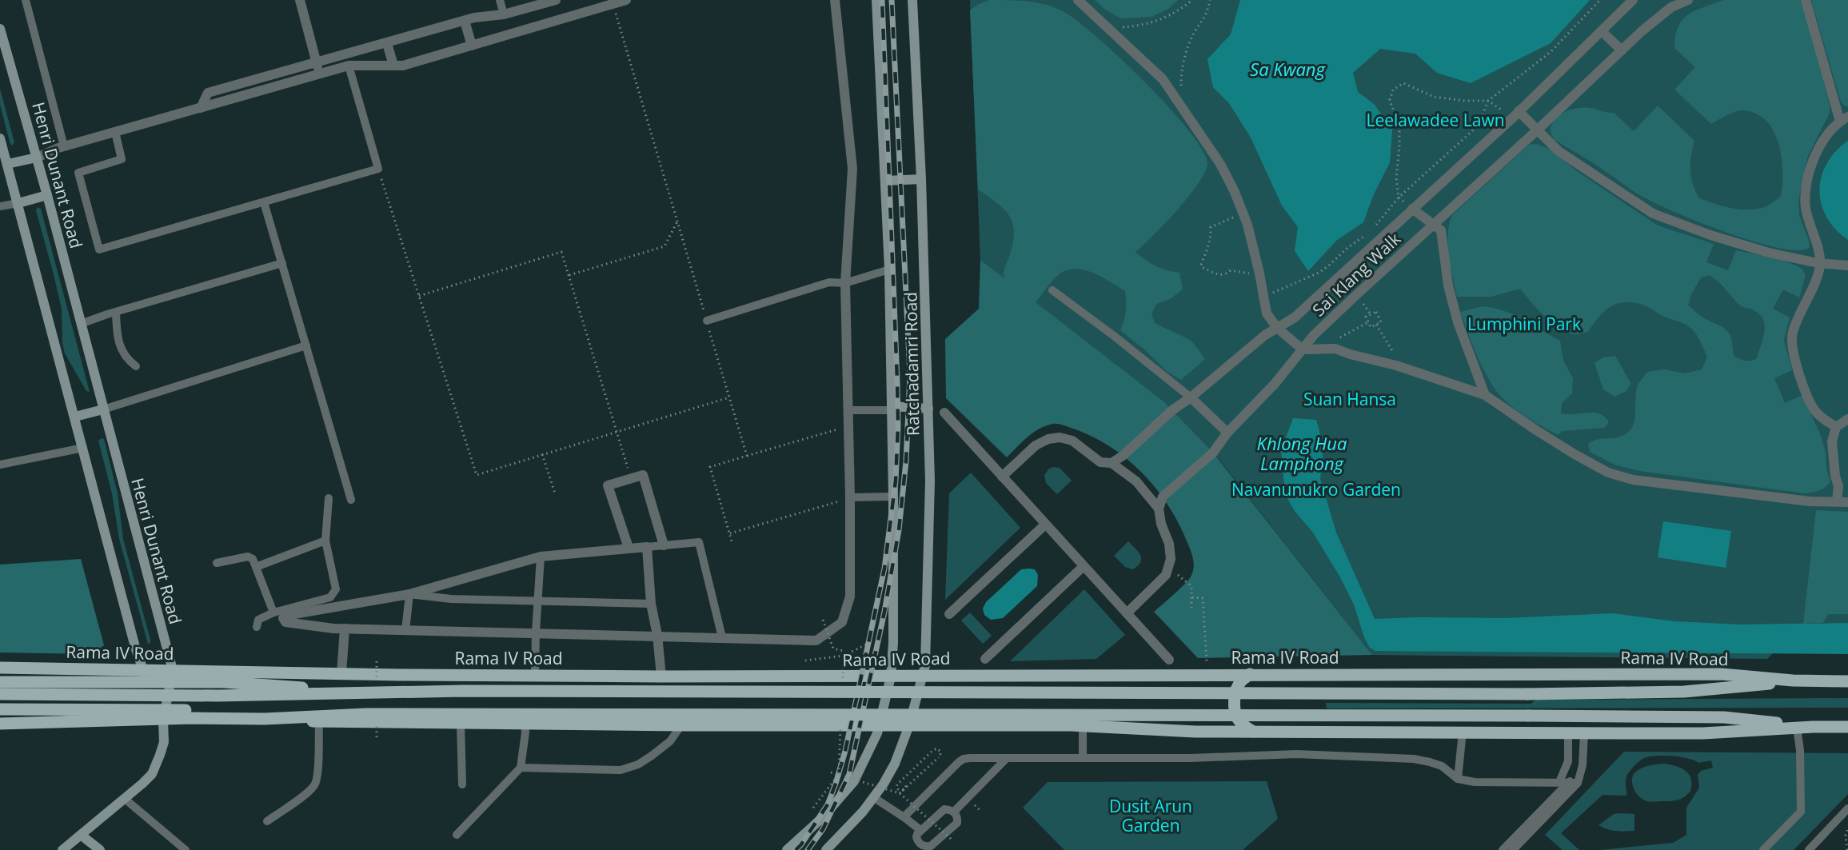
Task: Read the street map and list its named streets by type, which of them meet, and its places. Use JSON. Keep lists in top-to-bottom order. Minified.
{"streets":{"main road":["Henri Dunant Road","Ratchadamri Road","Rama IV Road"],"street":["Sai Klang Walk"]},"crossings":[["Henri Dunant Road","Rama IV Road"],["Ratchadamri Road","Rama IV Road"]],"water":["Sa Kwang","Khlong Hua Lamphong"],"parks":["Leelawadee Lawn","Lumphini Park","Suan Hansa","Navanunukro Garden","Dusit Arun Garden"]}
